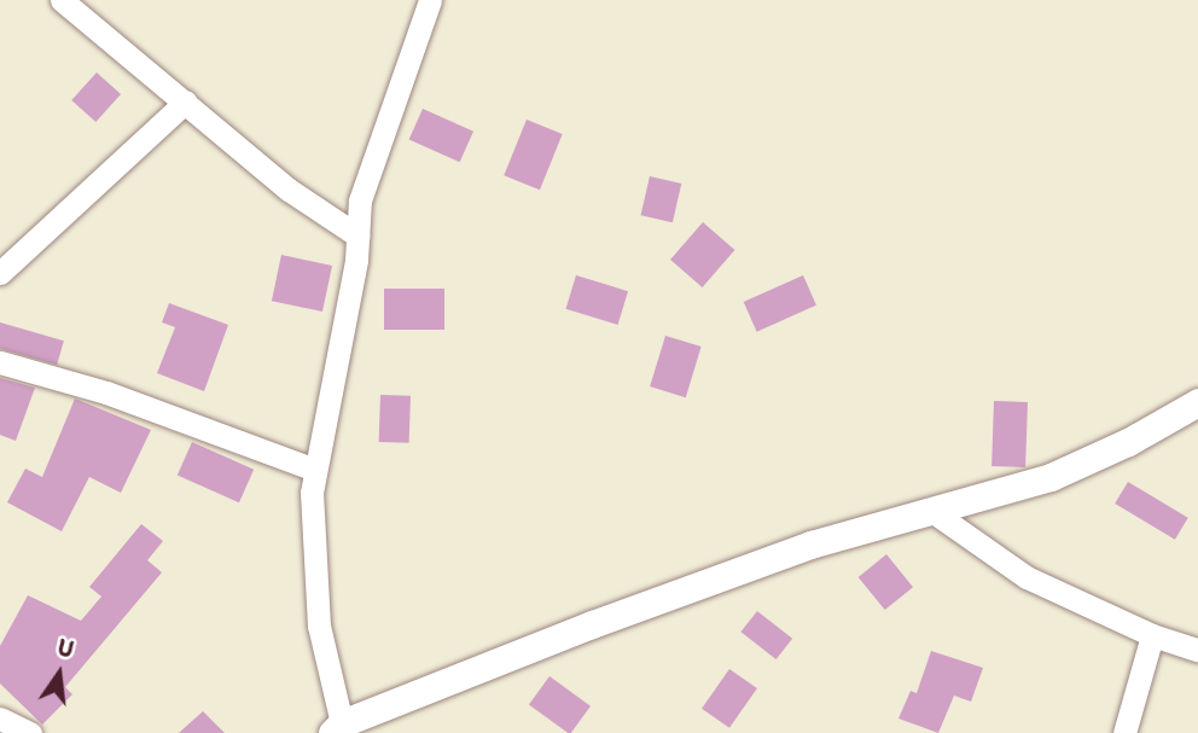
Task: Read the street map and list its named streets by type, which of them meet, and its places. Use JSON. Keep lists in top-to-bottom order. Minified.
{"north":"top"}
